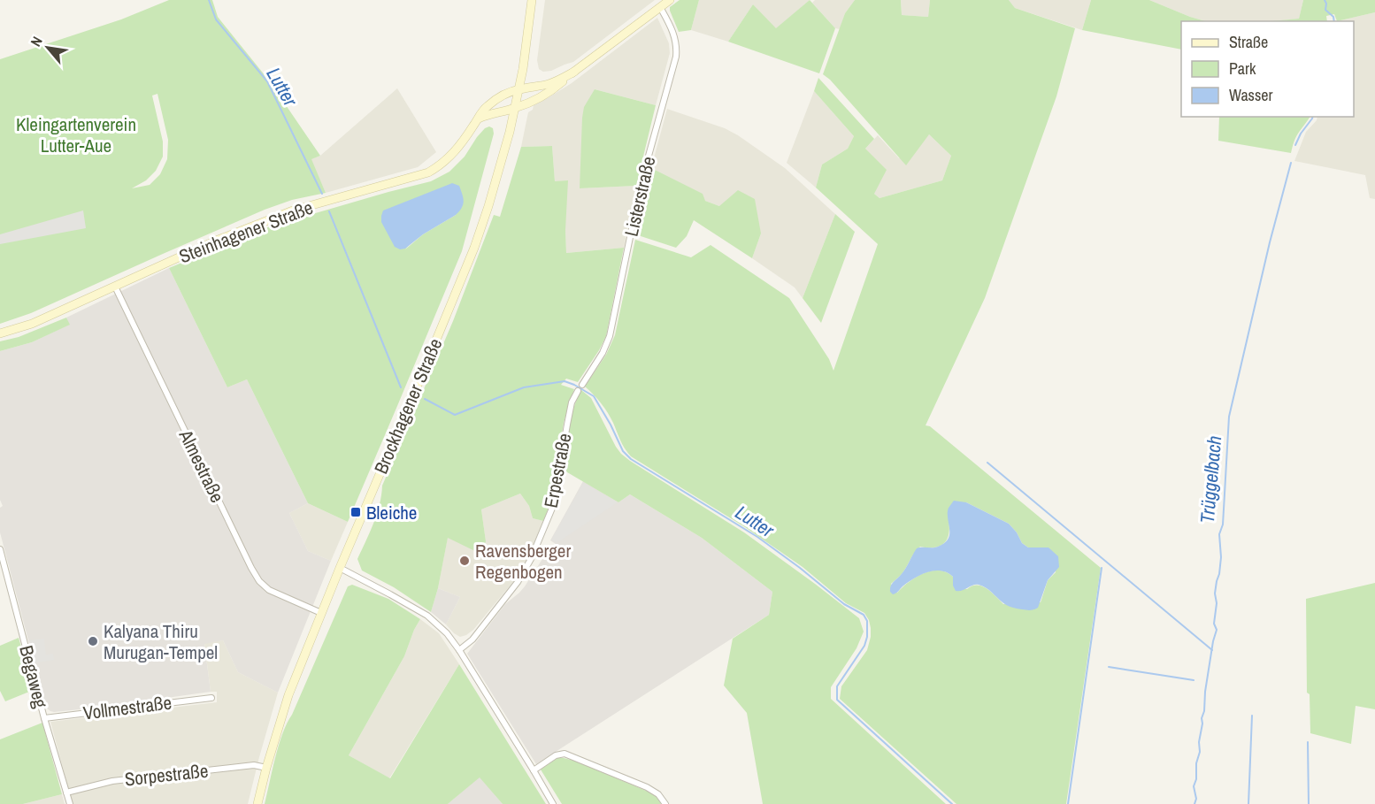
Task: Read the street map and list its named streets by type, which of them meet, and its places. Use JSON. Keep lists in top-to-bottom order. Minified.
{"streets":{"main road":["Steinhagener Straße","Brockhagener Straße"],"street":["Listerstraße","Almestraße","Erpestraße","Begaweg","Vollmestraße","Sorpestraße"]},"crossings":[["Listerstraße","Steinhagener Straße"],["Steinhagener Straße","Brockhagener Straße"],["Steinhagener Straße","Almestraße"],["Brockhagener Straße","Almestraße"],["Brockhagener Straße","Sorpestraße"],["Begaweg","Vollmestraße"],["Begaweg","Sorpestraße"]],"water":["Lutter","Trüggelbach"],"parks":["Kleingartenverein Lutter-Aue"],"places":{"transit":["Bleiche"],"other":["Ravensberger Regenbogen","Kalyana Thiru Murugan-Tempel"]},"legend":["Straße","Park","Wasser"],"north":"top left"}
